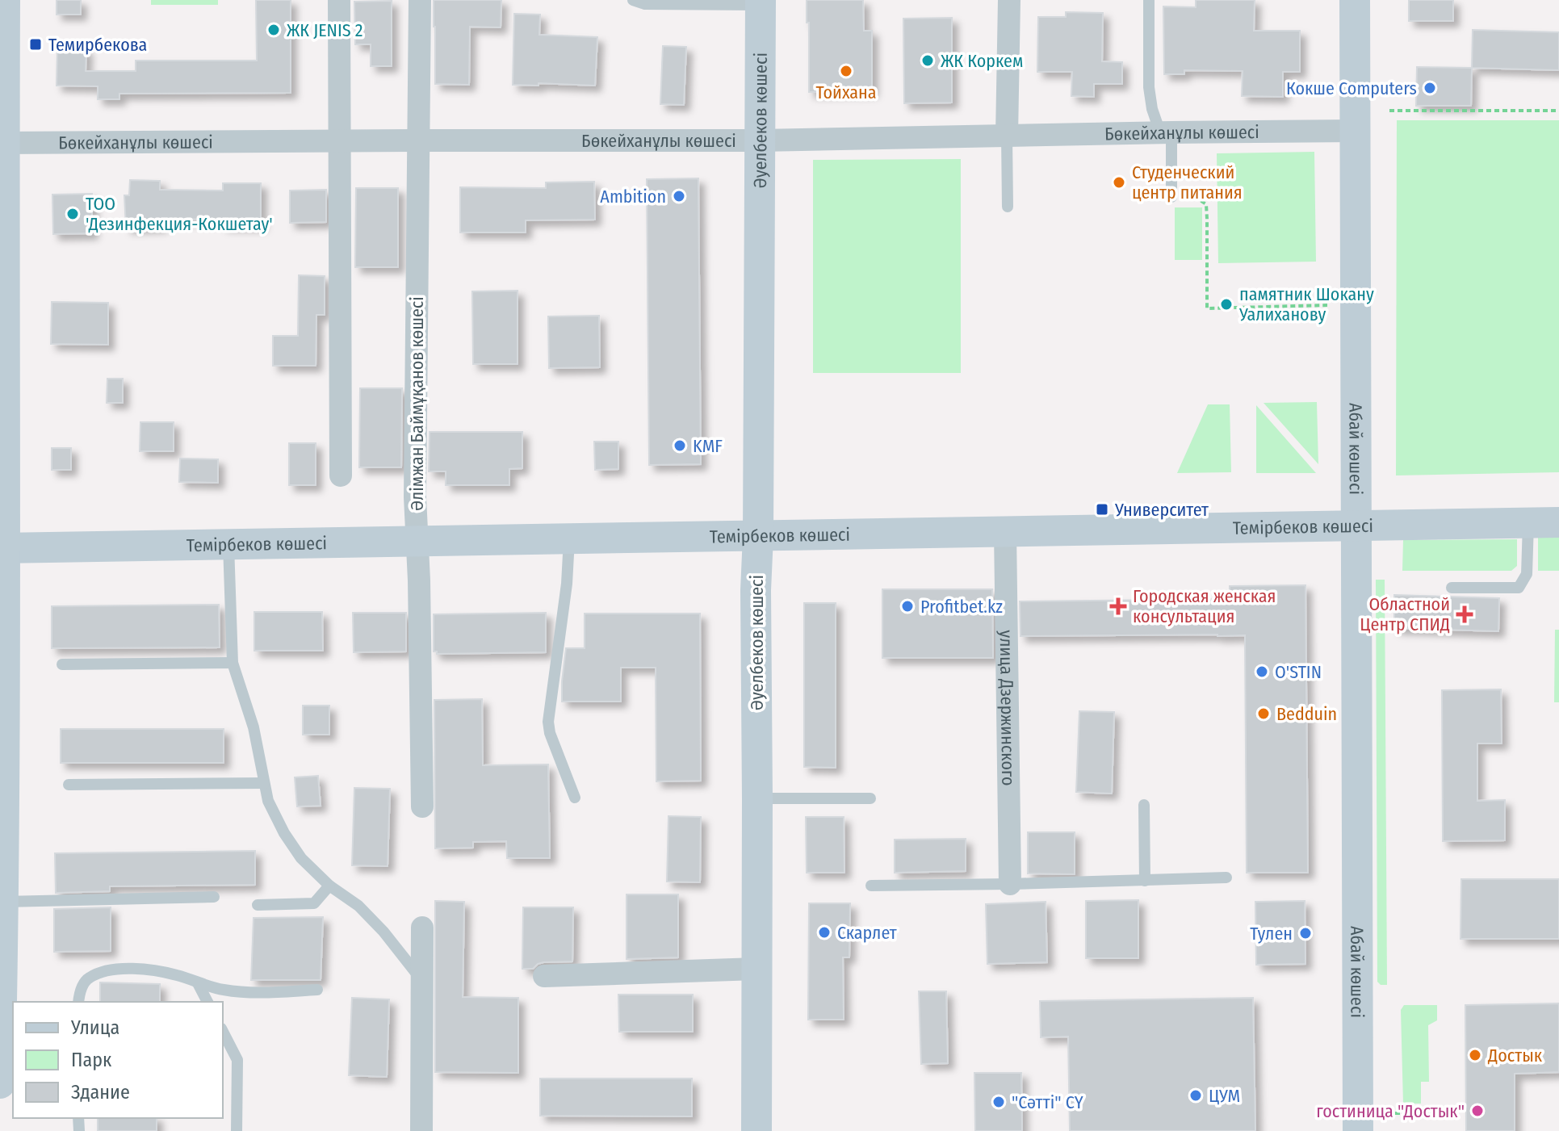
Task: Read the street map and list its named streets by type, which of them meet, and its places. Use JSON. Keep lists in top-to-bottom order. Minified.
{"streets":{"street":["Әуелбеков көшесі","Бөкейханұлы көшесі","Әлімжан Баймұқанов көшесі","Абай көшесі","Темірбеков көшесі","улица Дзержинского"]},"crossings":[["Әуелбеков көшесі","Бөкейханұлы көшесі"],["Әуелбеков көшесі","Темірбеков көшесі"],["Бөкейханұлы көшесі","Әлімжан Баймұқанов көшесі"],["Бөкейханұлы көшесі","Абай көшесі"],["Әлімжан Баймұқанов көшесі","Темірбеков көшесі"],["Абай көшесі","Темірбеков көшесі"],["Темірбеков көшесі","улица Дзержинского"]],"places":{"other":["ЖК JENIS 2","ЖК Коркем","Тойхана","Кокше Computers","Студенческий центр питания","Ambition","ТОО 'Дезинфекция-Кокшетау'","памятник Шокану Уалиханову","KMF","Profitbet.kz","O'STIN","Bedduin","Скарлет","Тулен","Достык","ЦУМ","\"Сәтті\" СY","гостиница \"Достык\""],"transit":["Темирбекова","Университет"],"health":["Городская женская консультация","Областной Центр СПИД"]},"legend":["Улица","Парк","Здание"]}
